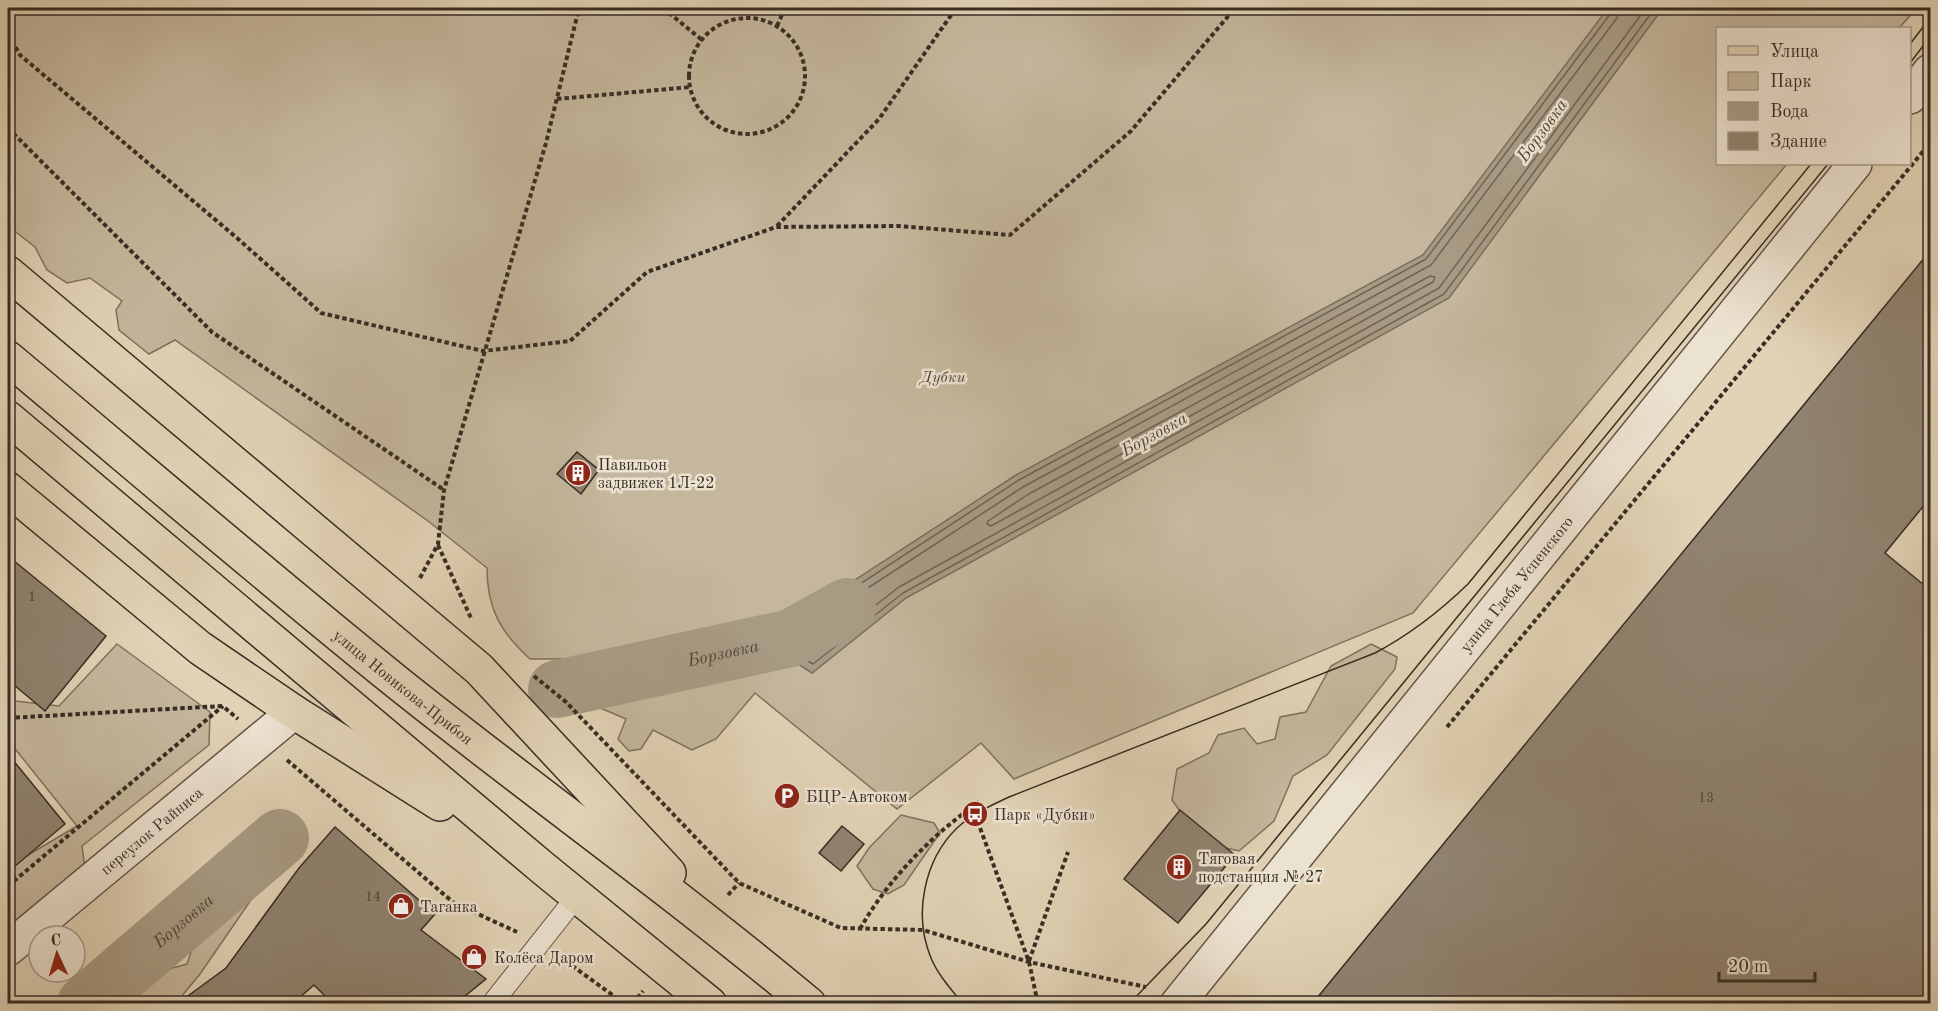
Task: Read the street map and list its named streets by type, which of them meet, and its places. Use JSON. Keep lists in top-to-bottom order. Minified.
{"streets":{"main road":["улица Новикова-Прибоя"],"street":["улица Глеба Успенского","переулок Райниса"]},"water":["Борзовка"],"parks":["Дубки"],"places":{"building":["Павильон задвижек 1Л-22","Тяговая подстанция № 27"],"parking":["БЦР-Автоком"],"bus stop":["Парк «Дубки»"],"shop":["Таганка","Колёса Даром"]},"house_numbers":["1","13","14"],"legend":["Улица","Парк","Вода","Здание"],"scale_bar":"20 m","north":"top"}
